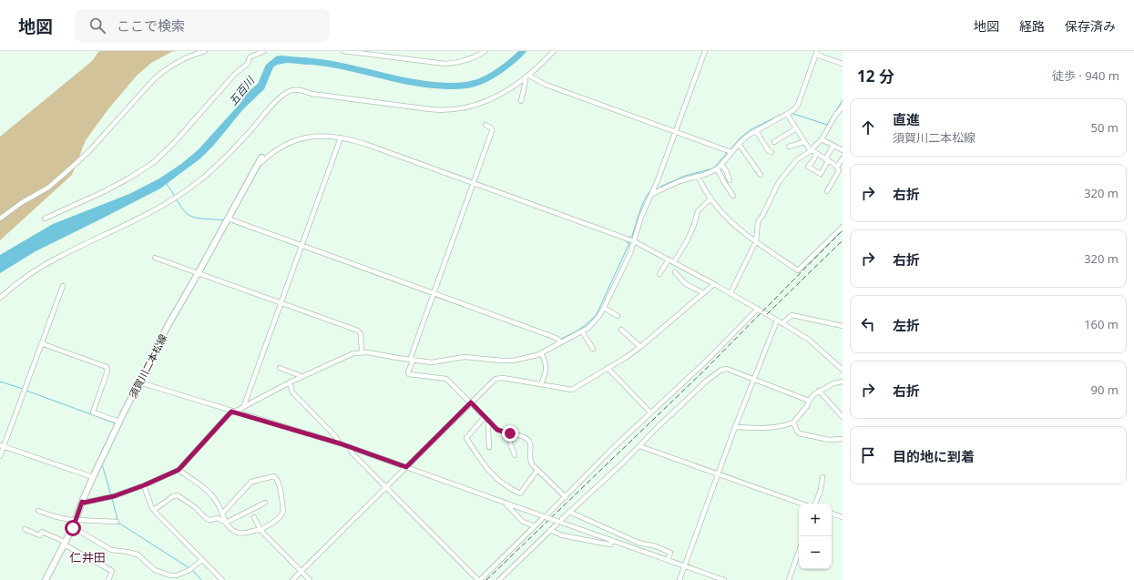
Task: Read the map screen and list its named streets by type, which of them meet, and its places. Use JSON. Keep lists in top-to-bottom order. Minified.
{"streets":{"main road":["須賀川二本松線"]},"districts":["仁井田"],"water":["五百川"],"page":{"header":"地図","search":"ここで検索","nav":["地図","経路","保存済み"],"heading":["12 分","徒歩 · 940 m"],"list":[["直進","須賀川二本松線","50 m"],["右折","320 m"],["右折","320 m"],["左折","160 m"],["右折","90 m"],"目的地に到着"],"map_buttons":["+","−"]}}
